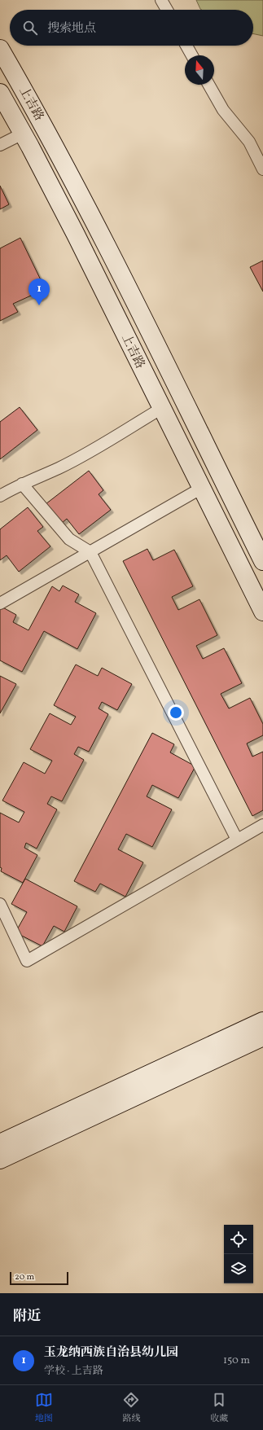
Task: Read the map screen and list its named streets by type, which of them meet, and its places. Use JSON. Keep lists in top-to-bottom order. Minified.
{"streets":{"main road":["上吉路"]},"scale_bar":"20 m","north":"top","page":{"search":"搜索地点","pins":"1","scale":"20 m","heading":"附近","list":[{"mark":"1","name":"玉龙纳西族自治县幼儿园","note":"学校 · 上吉路","value":"150 m"}],"nav":["地图","路线","收藏"]}}
